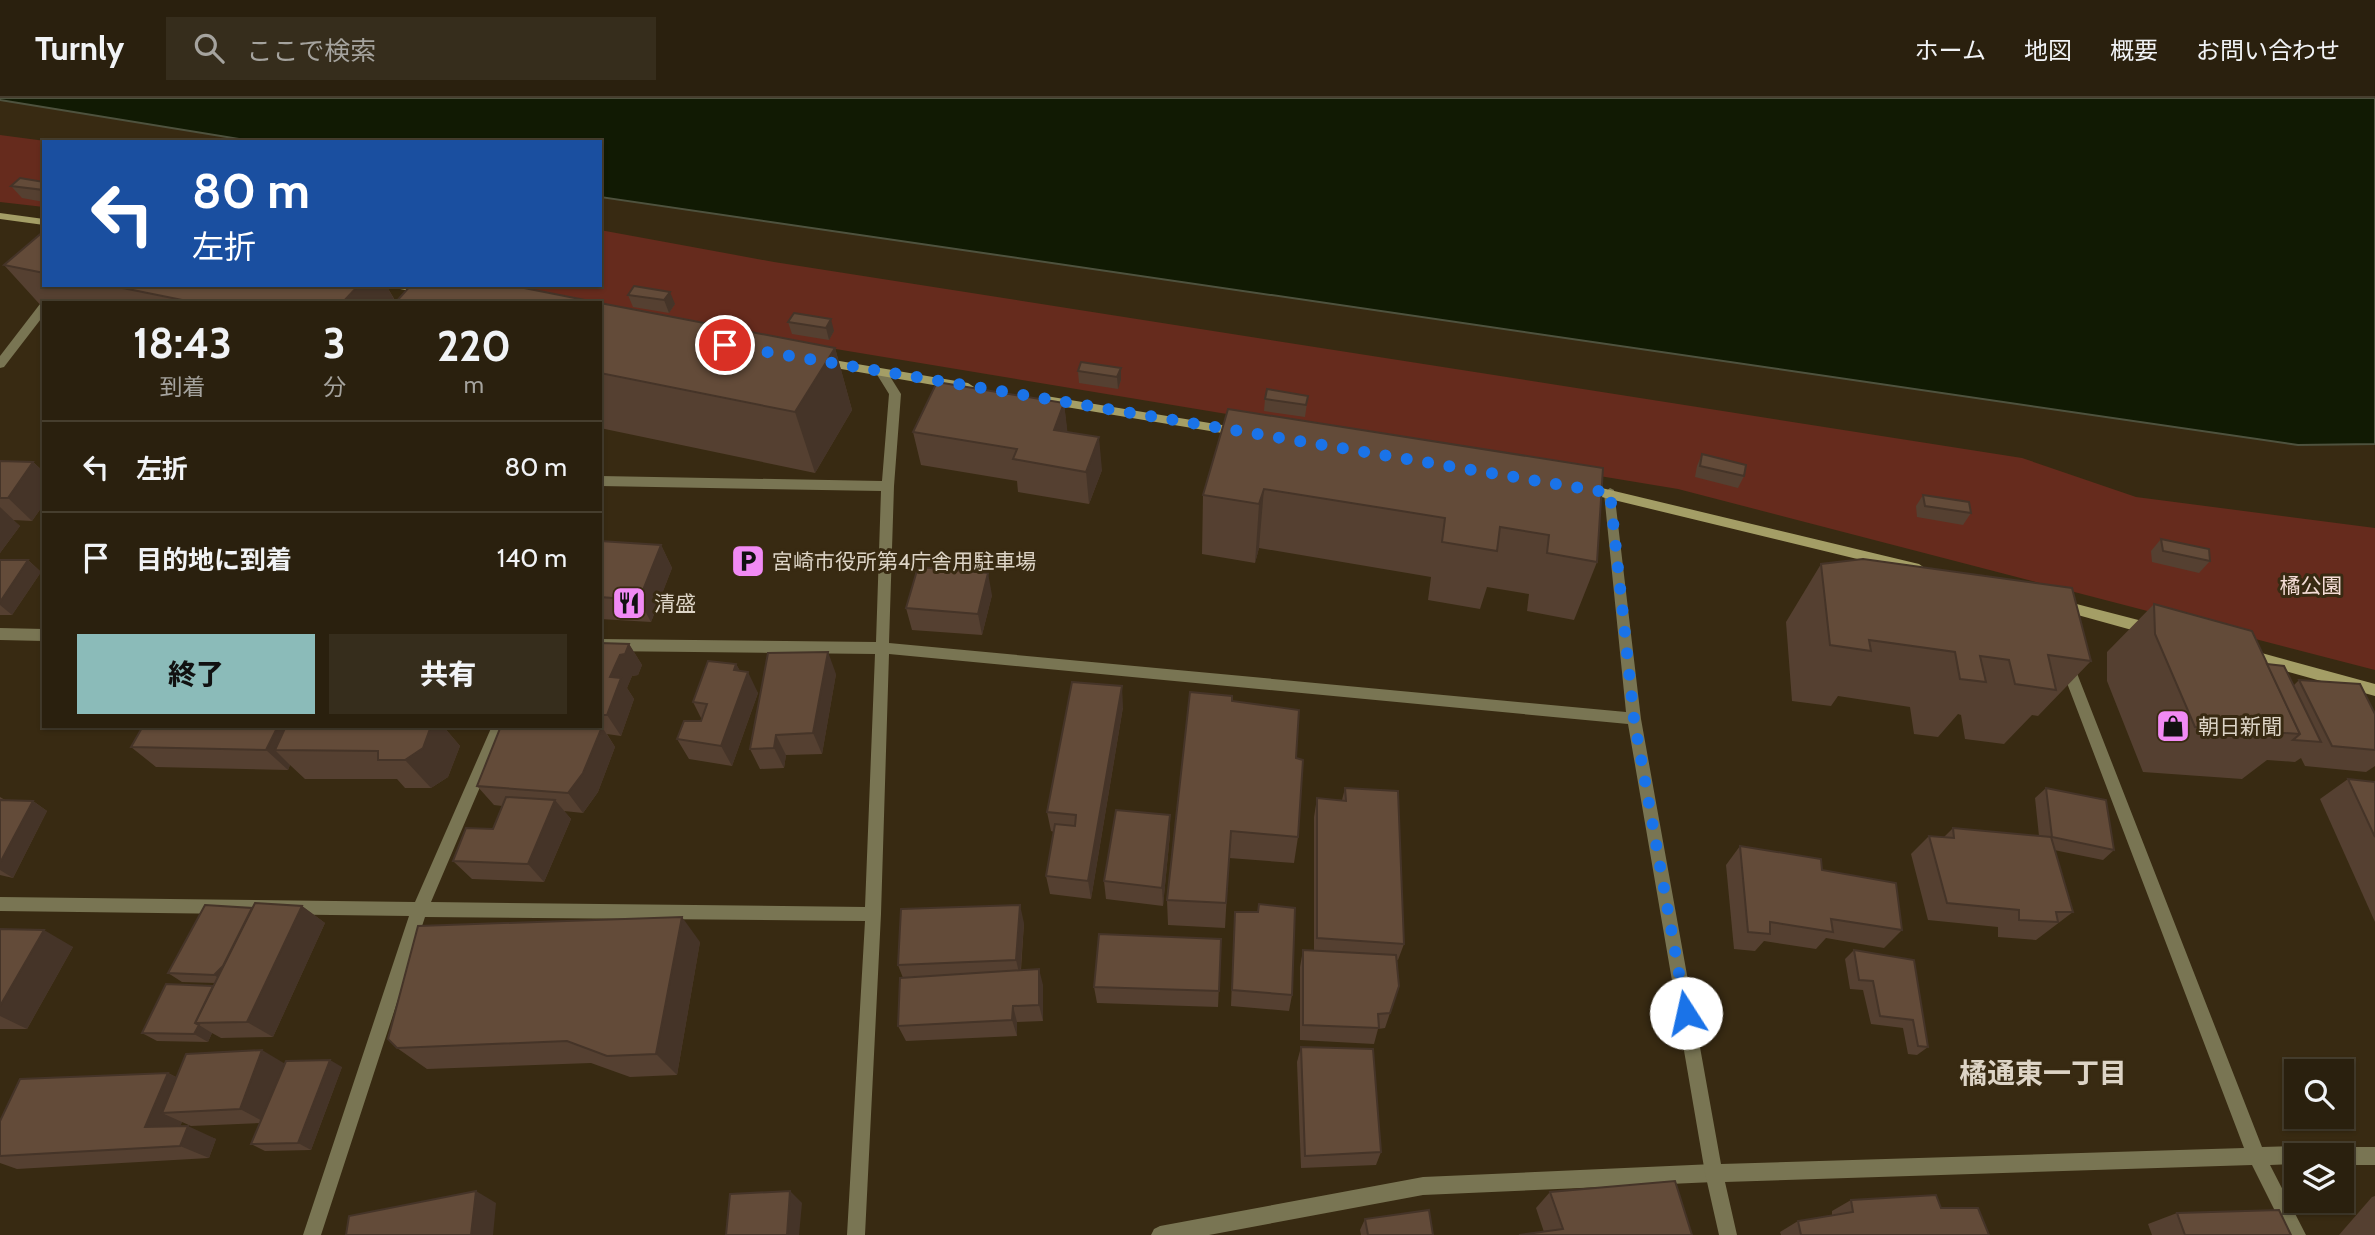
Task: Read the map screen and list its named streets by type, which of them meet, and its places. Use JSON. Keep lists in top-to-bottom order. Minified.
{"districts":["橘通東一丁目"],"parks":["橘公園"],"places":{"parking":["宮崎市役所第4庁舎用駐車場"],"restaurant":["清盛"],"shop":["朝日新聞"]},"page":{"header":"Turnly","search":"ここで検索","nav":["ホーム","地図","概要","お問い合わせ"],"turn":["80 m","左折"],"eta":["18:43","到着","3","分","220","m"],"list":[{"name":"左折","value":"80 m"},{"name":"目的地に到着","value":"140 m"}],"buttons":["終了","共有"]}}
